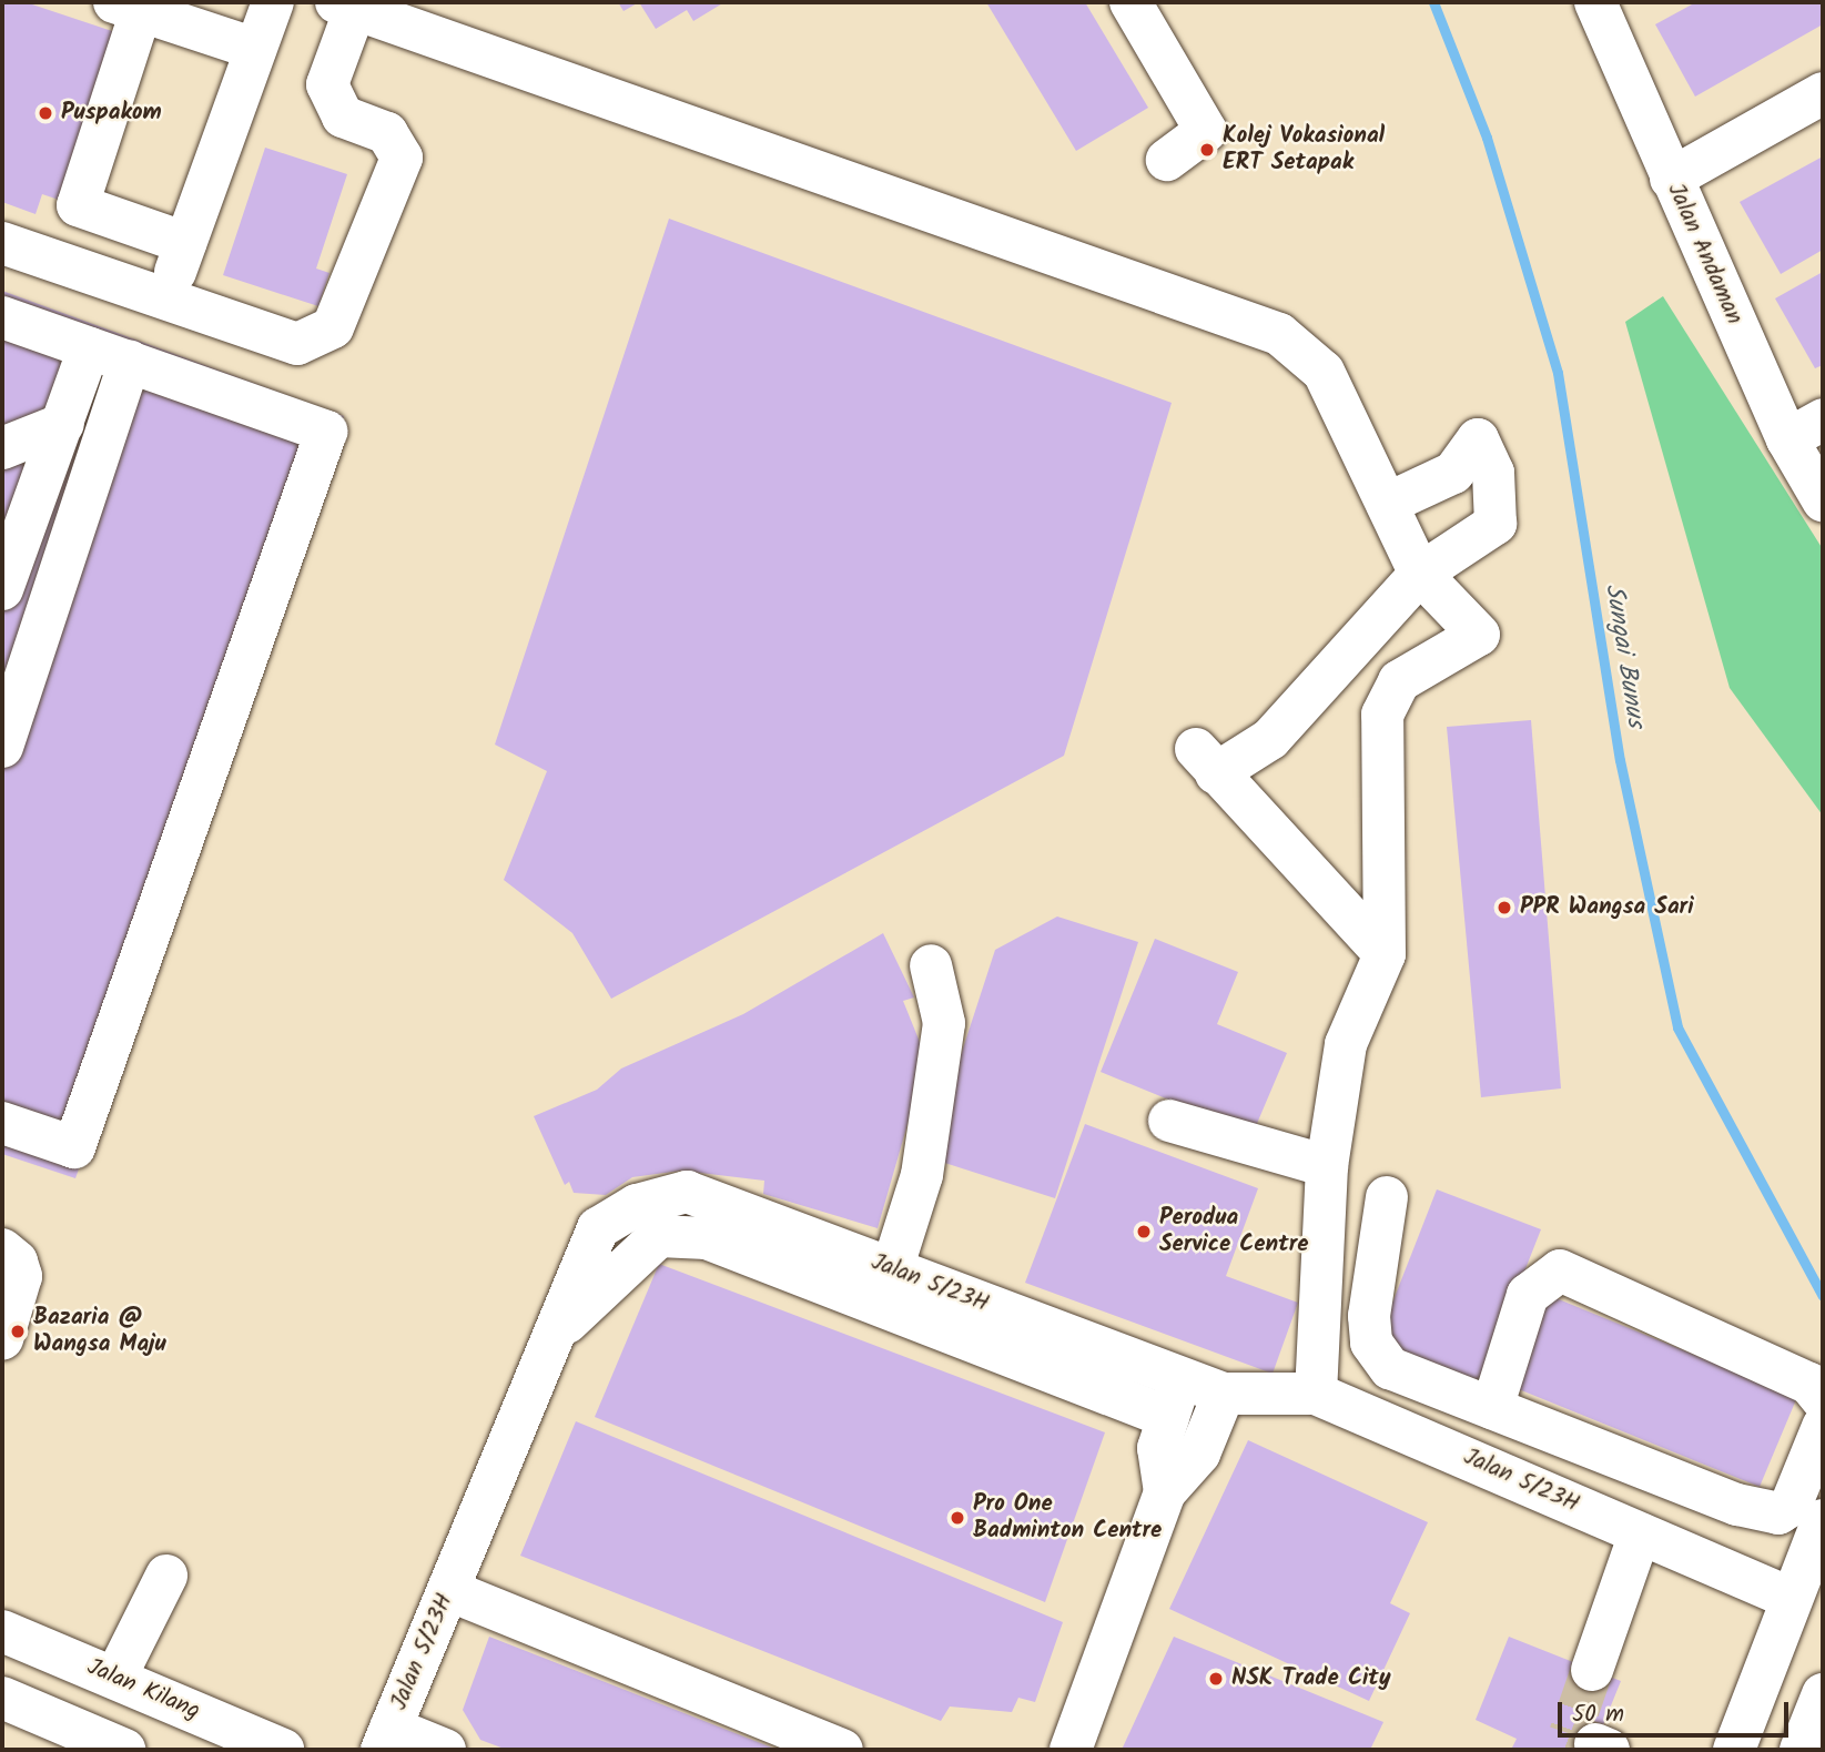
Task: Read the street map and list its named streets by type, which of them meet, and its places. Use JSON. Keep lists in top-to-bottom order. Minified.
{"streets":{"street":["Jalan Andaman","Jalan 5/23H","Jalan Kilang"]},"water":["Sungai Bunus"],"places":["Puspakom","Kolej Vokasional ERT Setapak","PPR Wangsa Sari","Perodua Service Centre","Bazaria @ Wangsa Maju","Pro One Badminton Centre","NSK Trade City"],"scale_bar":"50 m"}
